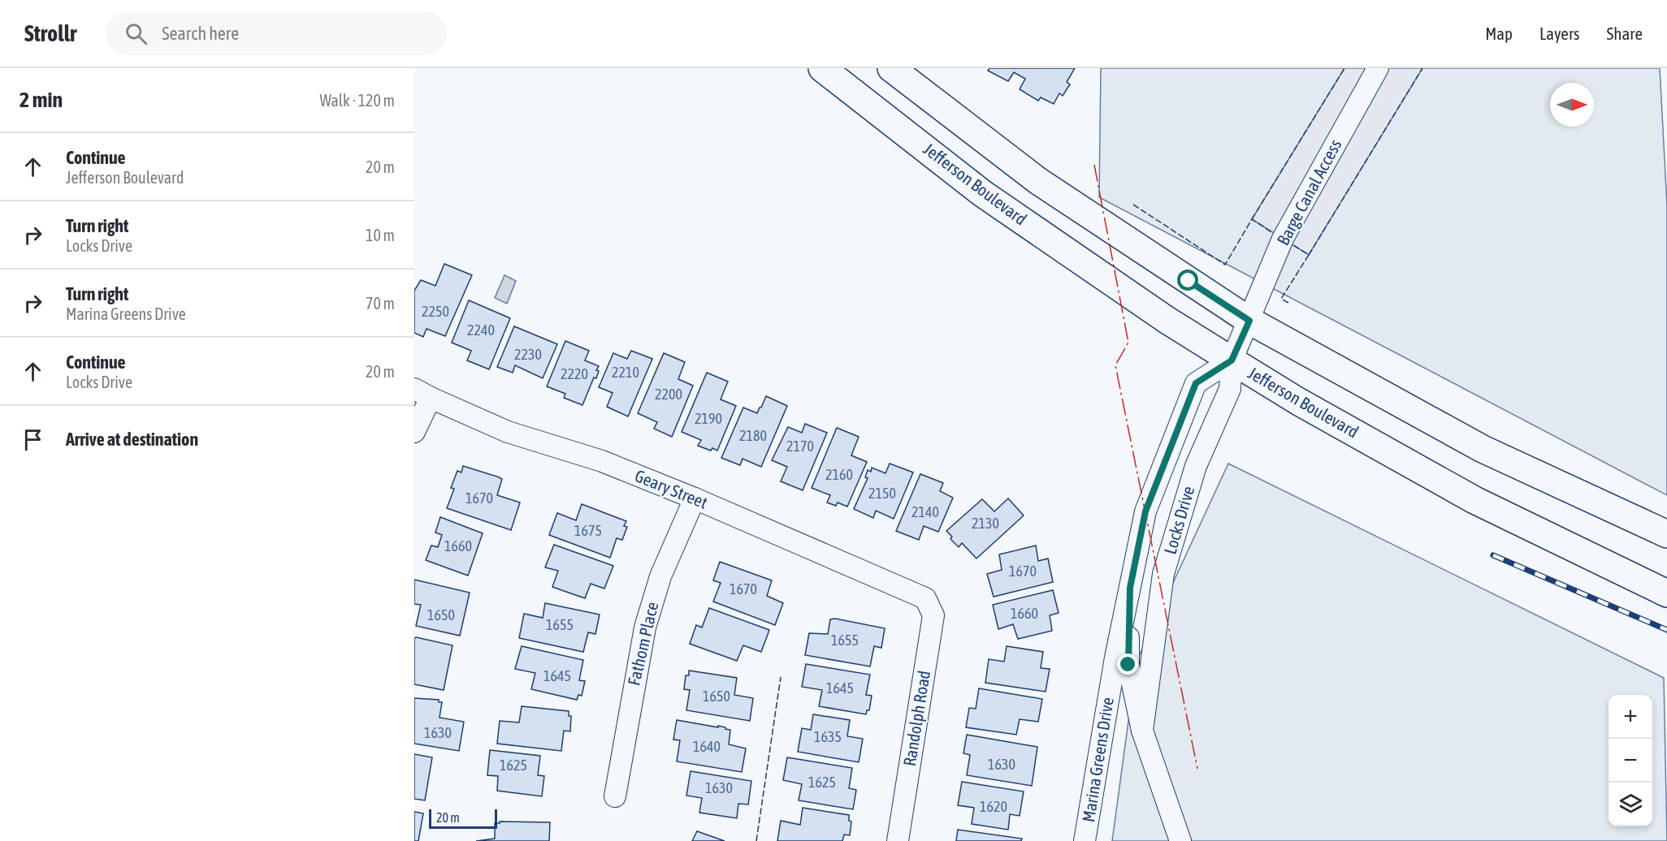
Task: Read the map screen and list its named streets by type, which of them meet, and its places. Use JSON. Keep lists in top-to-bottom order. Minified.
{"streets":{"main road":["Jefferson Boulevard"],"street":["Barge Canal Access","Geary Street","Locks Drive","Fathom Place","Randolph Road","Marina Greens Drive"]},"crossings":[["Jefferson Boulevard","Locks Drive"],["Jefferson Boulevard","Marina Greens Drive"],["Barge Canal Access","Locks Drive"],["Geary Street","Fathom Place"],["Geary Street","Randolph Road"],["Locks Drive","Marina Greens Drive"]],"house_numbers":["2250","2240","2230","2210","2220","2200","2190","2180","2170","2160","2150","1670","2140","2130","1675","1660","1670","1670","1660","1650","1655","1655","1645","1645","1650","1630","1635","1640","1630","1625","1625","1630","1620"],"scale_bar":"20 m","north":"right","page":{"header":"Strollr","search":"Search here","nav":["Map","Layers","Share"],"heading":["2 min","Walk · 120 m"],"list":[["Continue","Jefferson Boulevard","20 m"],["Turn right","Locks Drive","10 m"],["Turn right","Marina Greens Drive","70 m"],["Continue","Locks Drive","20 m"],"Arrive at destination"],"map_buttons":["+","−"],"scale":"20 m"}}
